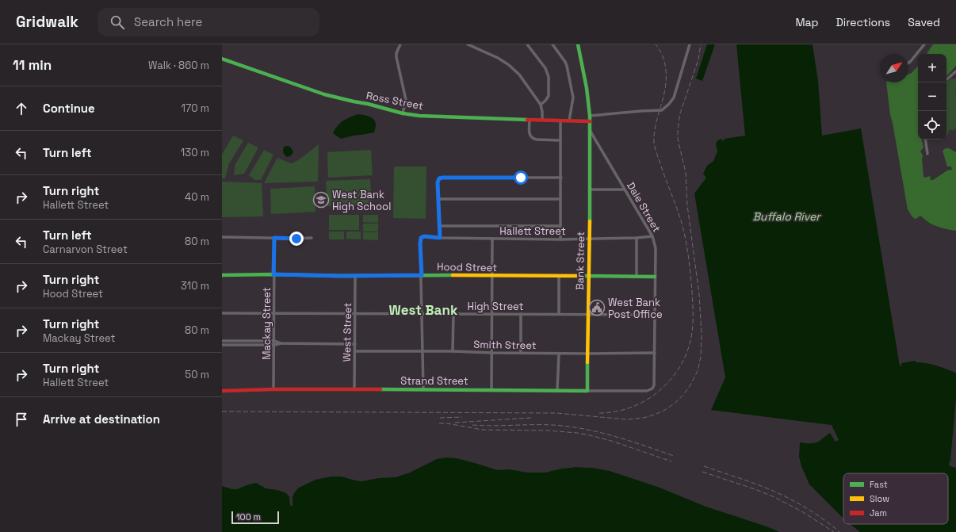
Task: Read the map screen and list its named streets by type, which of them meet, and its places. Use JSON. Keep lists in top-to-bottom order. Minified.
{"streets":{"street":["Ross Street","Dale Street","Hallett Street","Bank Street","Hood Street","High Street","Mackay Street","West Street","Smith Street","Strand Street"]},"crossings":[["Ross Street","Bank Street"],["Dale Street","Hallett Street"],["Dale Street","Bank Street"],["Dale Street","Hood Street"],["Dale Street","High Street"],["Dale Street","Smith Street"],["Dale Street","Strand Street"],["Hallett Street","Bank Street"],["Hallett Street","Hood Street"],["Bank Street","Hood Street"],["Bank Street","High Street"],["Bank Street","Smith Street"],["Bank Street","Strand Street"],["Hood Street","Mackay Street"],["Hood Street","West Street"],["High Street","Mackay Street"],["High Street","West Street"],["Mackay Street","Strand Street"],["West Street","Smith Street"],["West Street","Strand Street"]],"districts":["West Bank"],"water":["Buffalo River"],"places":{"school or university":["West Bank High School"],"public building":["West Bank Post Office"]},"legend":["Fast","Slow","Jam"],"scale_bar":"100 m","north":"top right","page":{"header":"Gridwalk","search":"Search here","nav":["Map","Directions","Saved"],"heading":["11 min","Walk · 860 m"],"map_buttons":["+","−"],"list":[["Continue","170 m"],["Turn left","130 m"],["Turn right","Hallett Street","40 m"],["Turn left","Carnarvon Street","80 m"],["Turn right","Hood Street","310 m"],["Turn right","Mackay Street","80 m"],["Turn right","Hallett Street","50 m"],"Arrive at destination"],"scale":"100 m"}}
